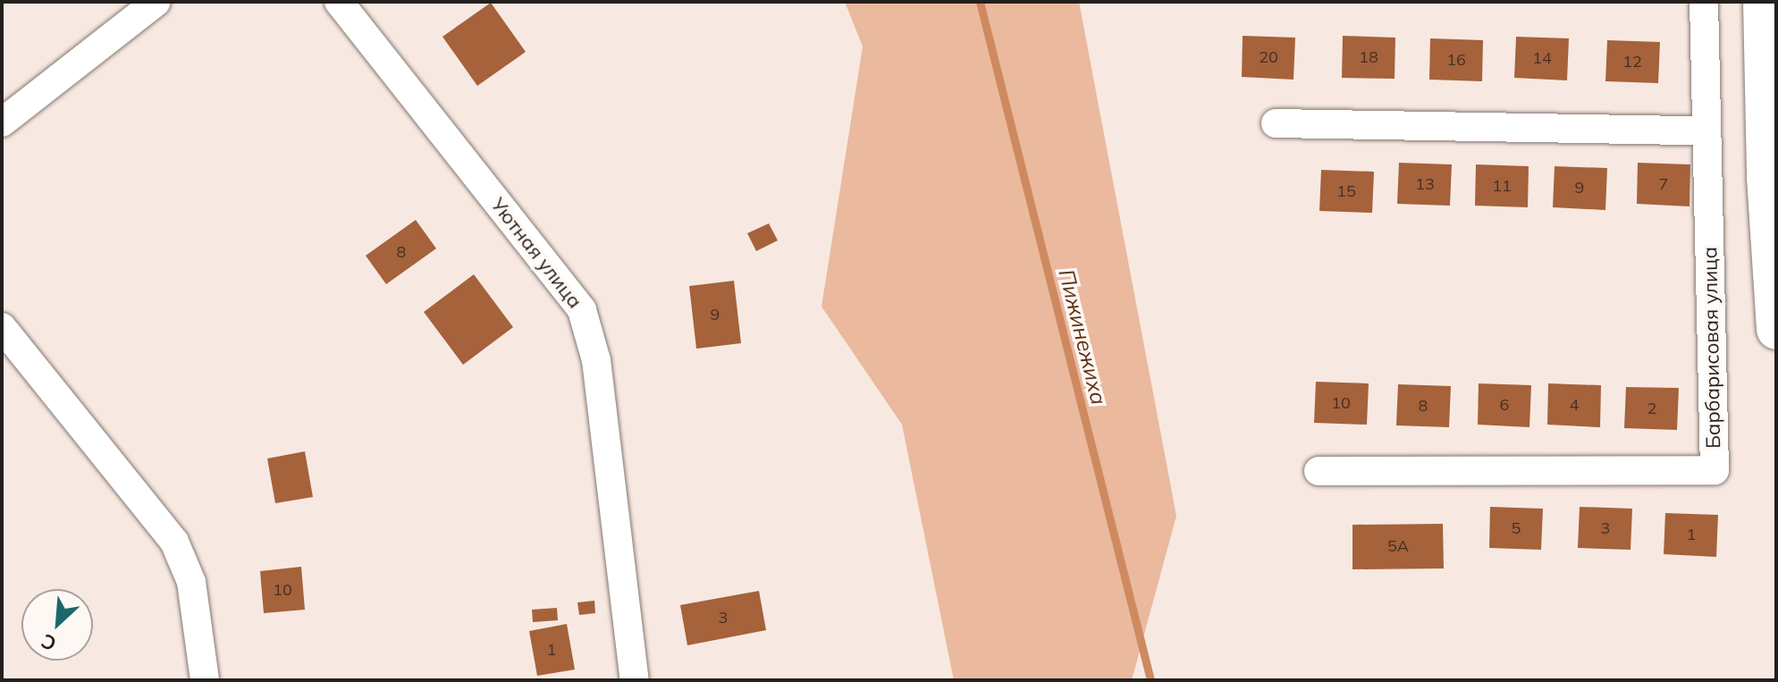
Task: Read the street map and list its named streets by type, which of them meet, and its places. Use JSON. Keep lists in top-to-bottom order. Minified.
{"streets":{"street":["Уютная улица","Барбарисовая улица"]},"water":["Пижинежиха"],"house_numbers":["20","18","14","16","12","13","7","11","9","15","8","9","10","6","4","8","2","5","3","1","5А","10","3","1"],"north":"bottom left"}
